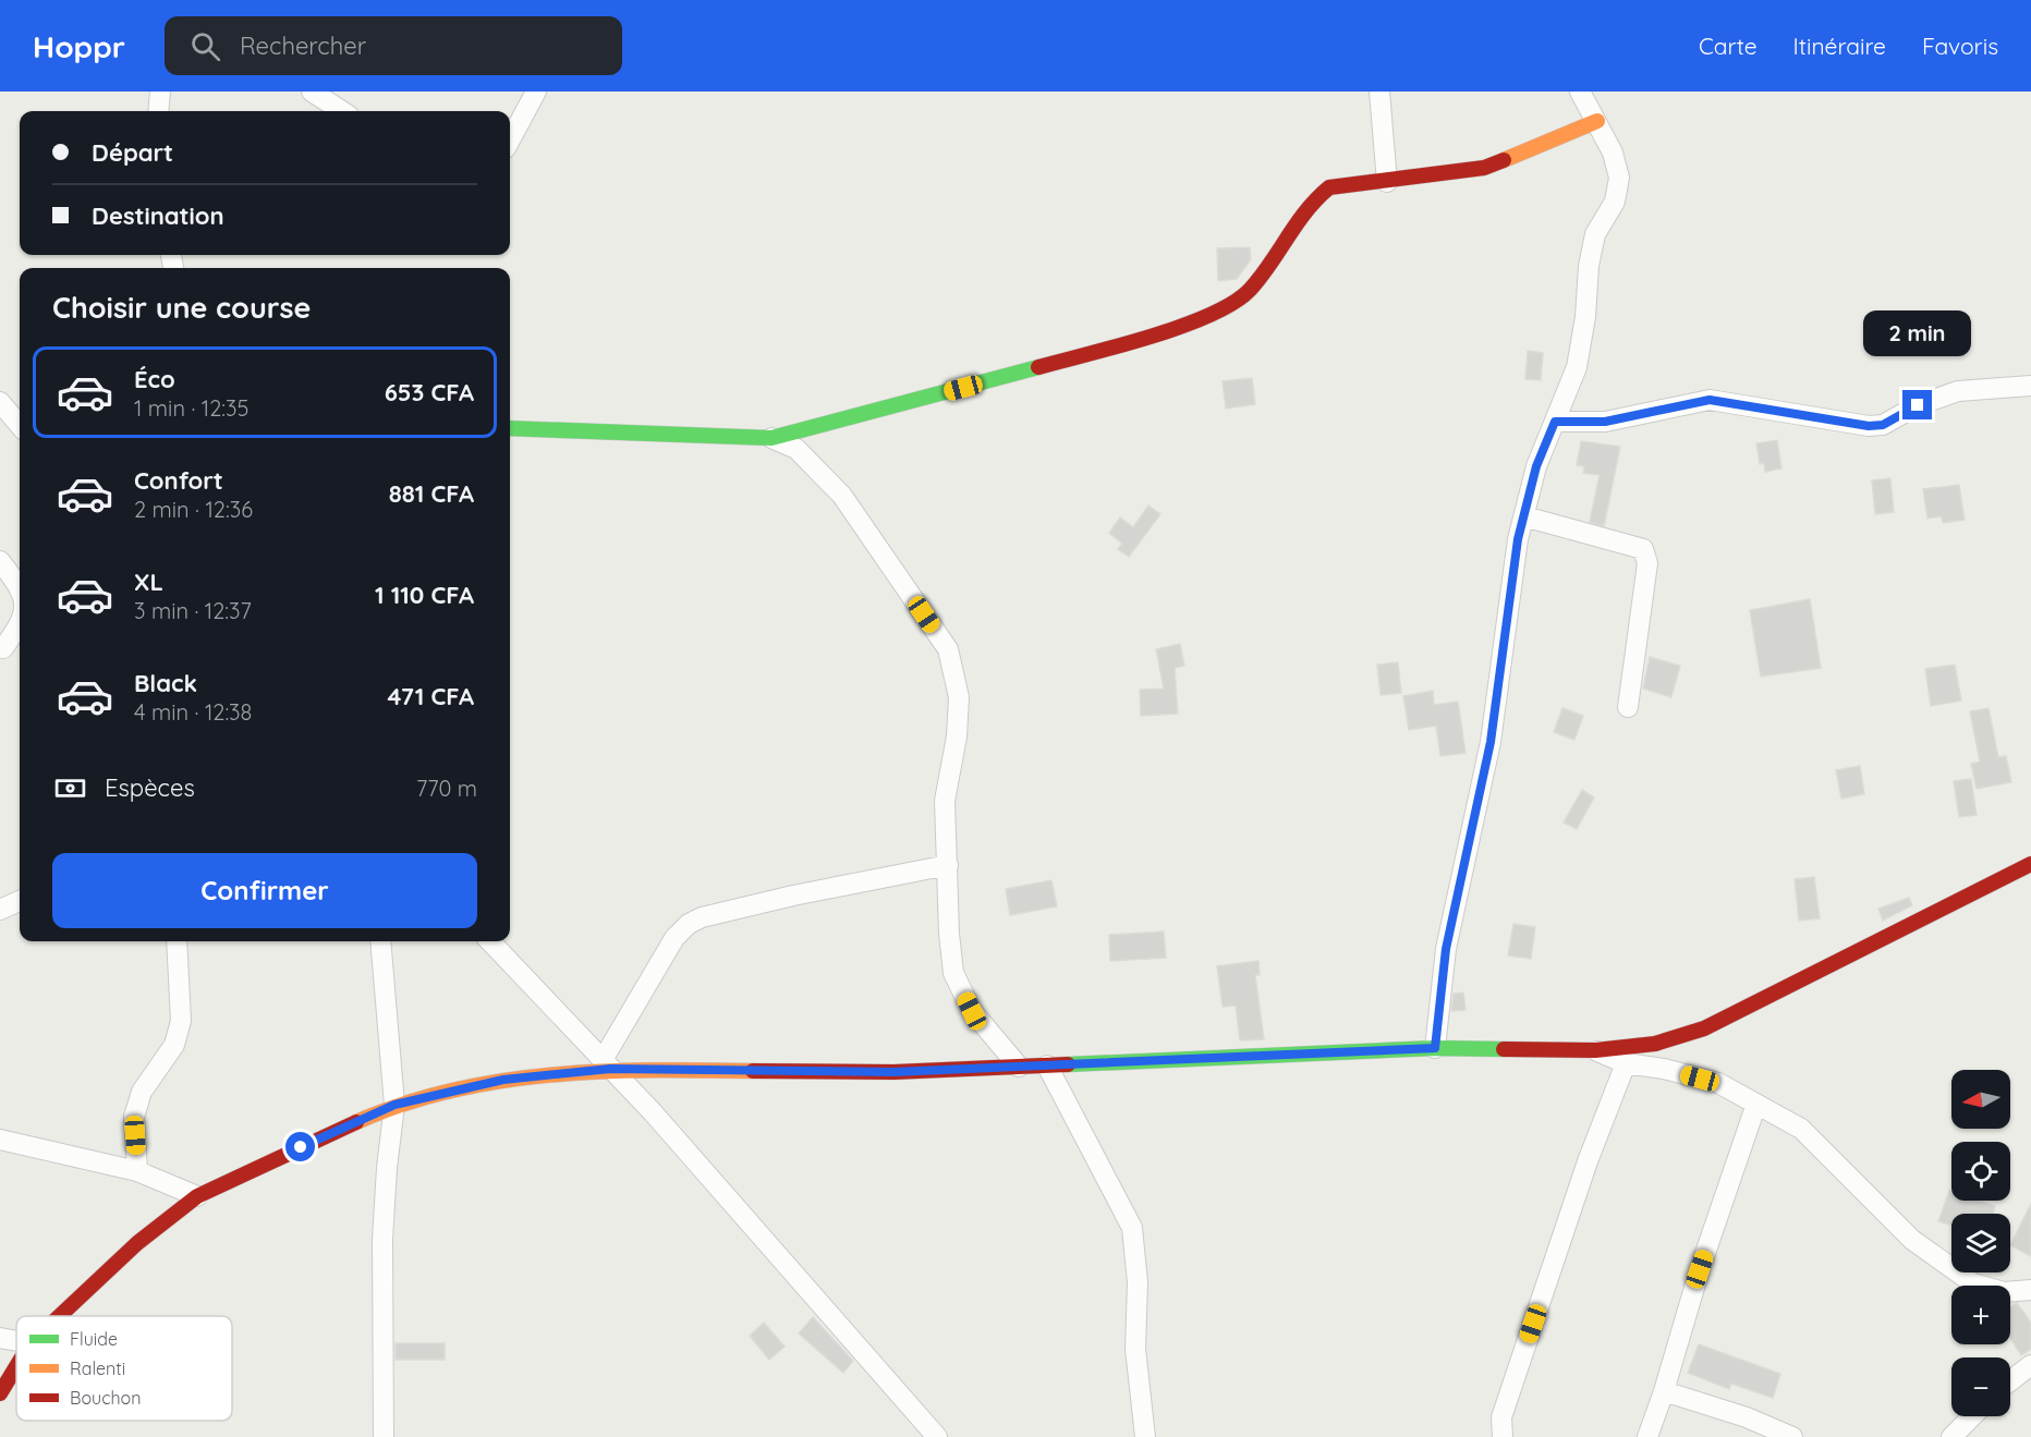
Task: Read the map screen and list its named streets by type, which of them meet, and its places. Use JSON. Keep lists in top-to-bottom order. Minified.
{"legend":["Fluide","Ralenti","Bouchon"],"north":"left","page":{"header":"Hoppr","search":"Rechercher","nav":["Carte","Itinéraire","Favoris"],"banner":["Départ","Destination"],"heading":"Choisir une course","bubble":"2 min","list":[{"name":"Éco","note":"1 min · 12:35","value":"653 CFA"},{"name":"Confort","note":"2 min · 12:36","value":"881 CFA"},{"name":"XL","note":"3 min · 12:37","value":"1 110 CFA"},{"name":"Black","note":"4 min · 12:38","value":"471 CFA"}],"pay":["Espèces","770 m"],"buttons":"Confirmer","map_buttons":["+","−"]}}
